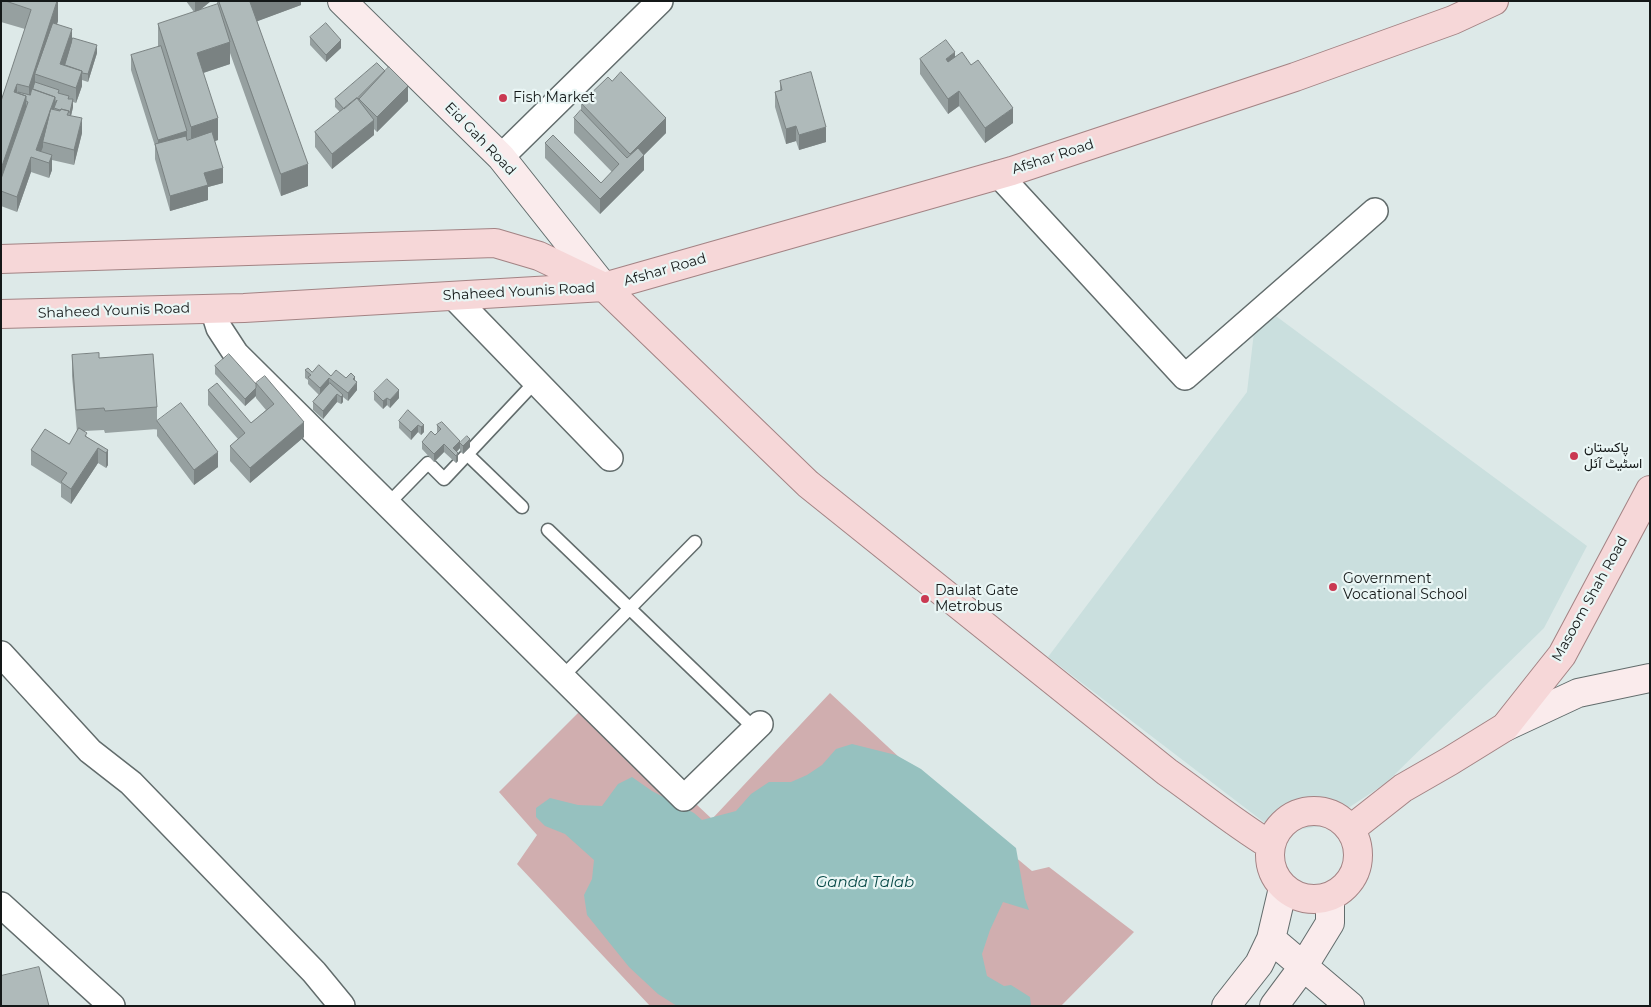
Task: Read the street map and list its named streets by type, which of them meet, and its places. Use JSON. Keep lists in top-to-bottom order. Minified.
{"streets":{"main road":["Eid Gah Road","Afshar Road","Shaheed Younis Road","Masoom Shah Road"]},"crossings":[["Eid Gah Road","Afshar Road"],["Eid Gah Road","Shaheed Younis Road"],["Afshar Road","Shaheed Younis Road"]],"water":["Ganda Talab"],"places":["Fish Market","پاکستان اسٹیٹ آئل","Government Vocational School","Daulat Gate Metrobus"]}
